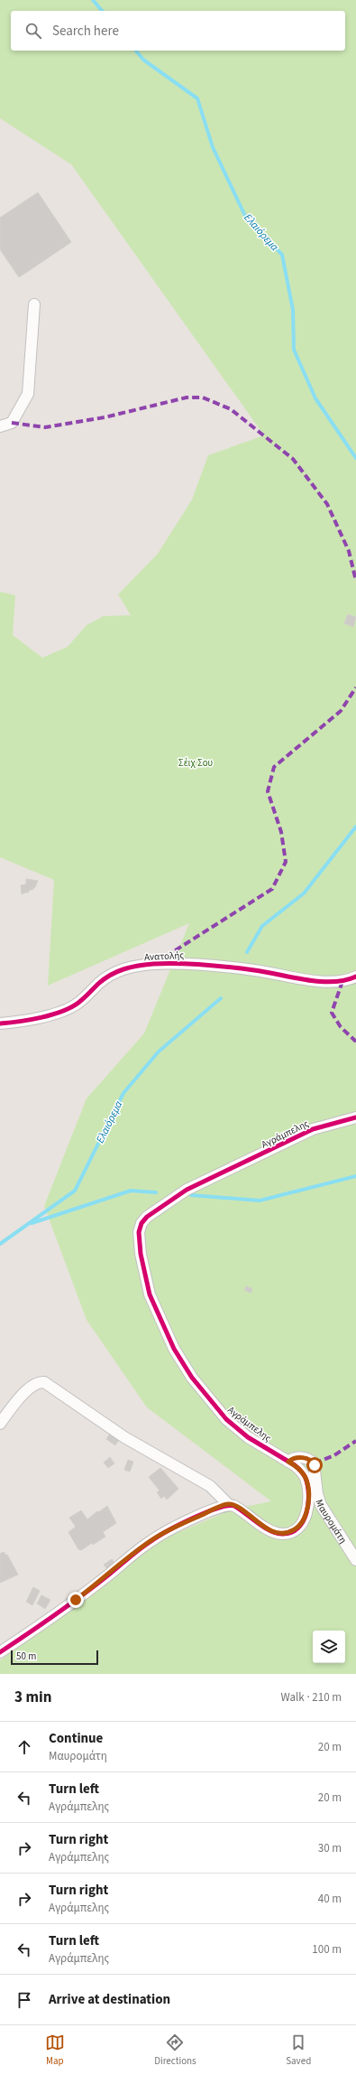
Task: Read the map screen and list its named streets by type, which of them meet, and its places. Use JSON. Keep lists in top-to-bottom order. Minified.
{"streets":{"street":["Ανατολής","Αγράμπελης","Μαυρομάτη"]},"crossings":[["Αγράμπελης","Μαυρομάτη"]],"water":["Ελαιόρεμα"],"parks":["Σέιχ Σου"],"scale_bar":"50 m","page":{"search":"Search here","scale":"50 m","heading":["3 min","Walk · 210 m"],"list":[["Continue","Μαυρομάτη","20 m"],["Turn left","Αγράμπελης","20 m"],["Turn right","Αγράμπελης","30 m"],["Turn right","Αγράμπελης","40 m"],["Turn left","Αγράμπελης","100 m"],"Arrive at destination"],"nav":["Map","Directions","Saved"]}}
